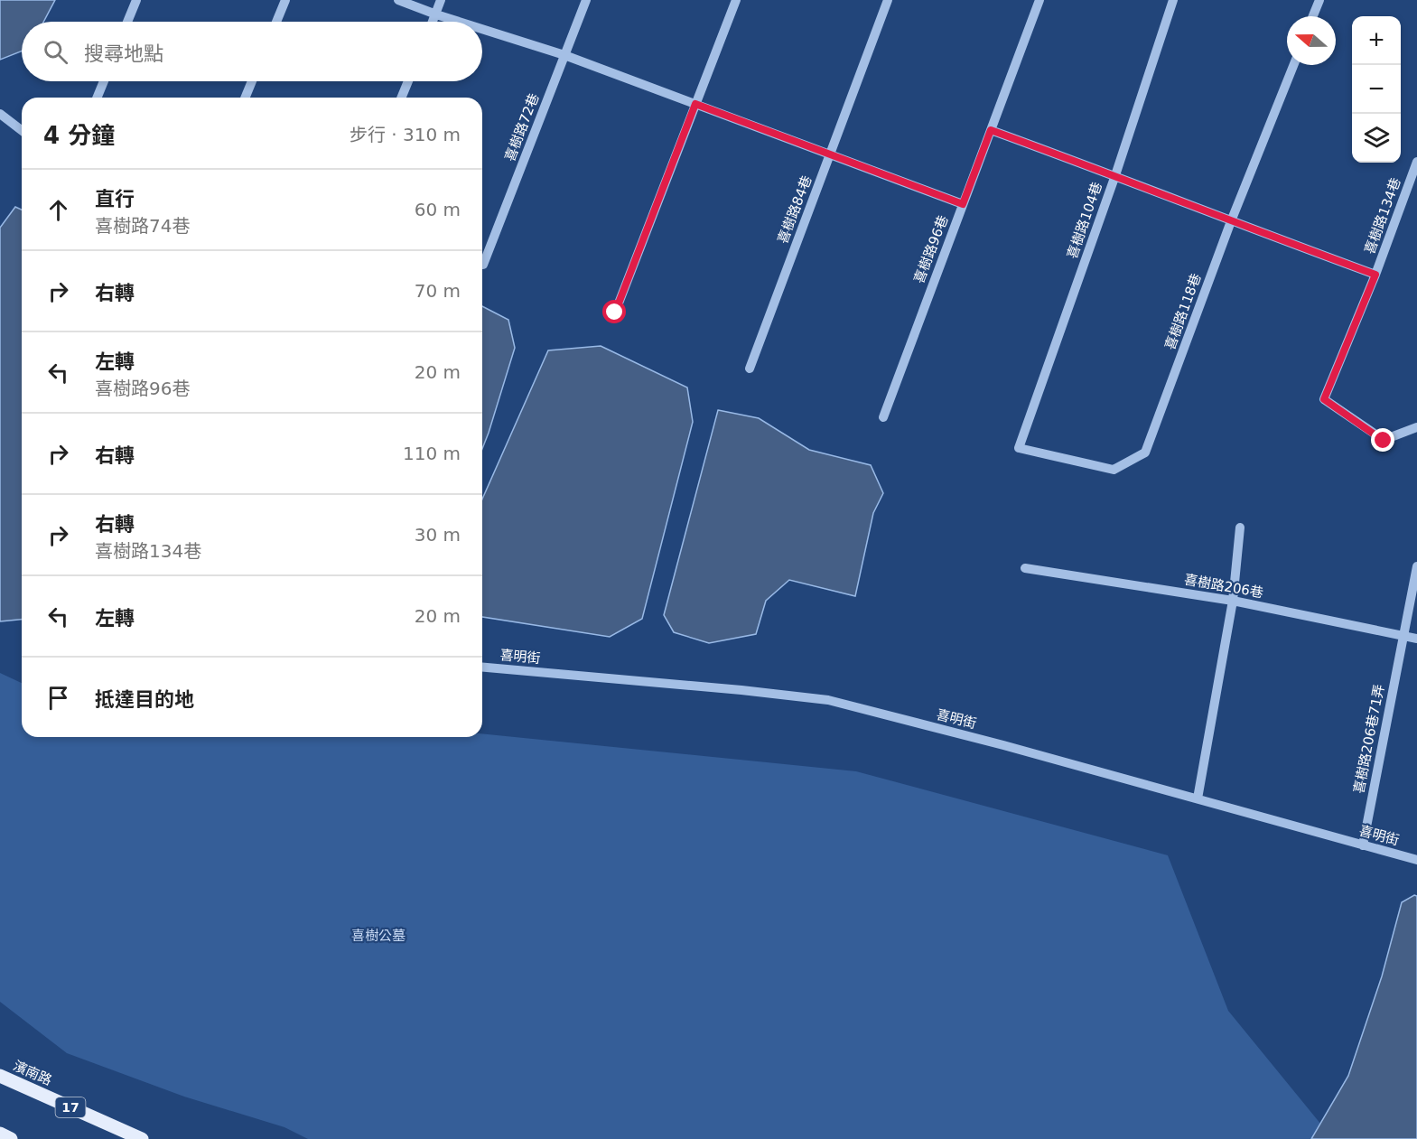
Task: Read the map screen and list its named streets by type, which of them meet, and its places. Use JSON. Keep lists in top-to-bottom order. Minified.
{"streets":{"main road":["濱南路","17"],"street":["喜樹路72巷","喜樹路84巷","喜樹路134巷","喜樹路104巷","喜樹路96巷","喜樹路118巷","喜樹路206巷","喜明街","喜樹路206巷71弄"]},"crossings":[["喜樹路104巷","喜樹路118巷"],["喜樹路206巷","喜樹路206巷71弄"],["喜明街","喜樹路206巷71弄"]],"parks":["喜樹公墓"],"north":"left","page":{"map_buttons":["+","−"],"search":"搜尋地點","heading":["4 分鐘","步行 · 310 m"],"list":[["直行","喜樹路74巷","60 m"],["右轉","70 m"],["左轉","喜樹路96巷","20 m"],["右轉","110 m"],["右轉","喜樹路134巷","30 m"],["左轉","20 m"],"抵達目的地"]}}
